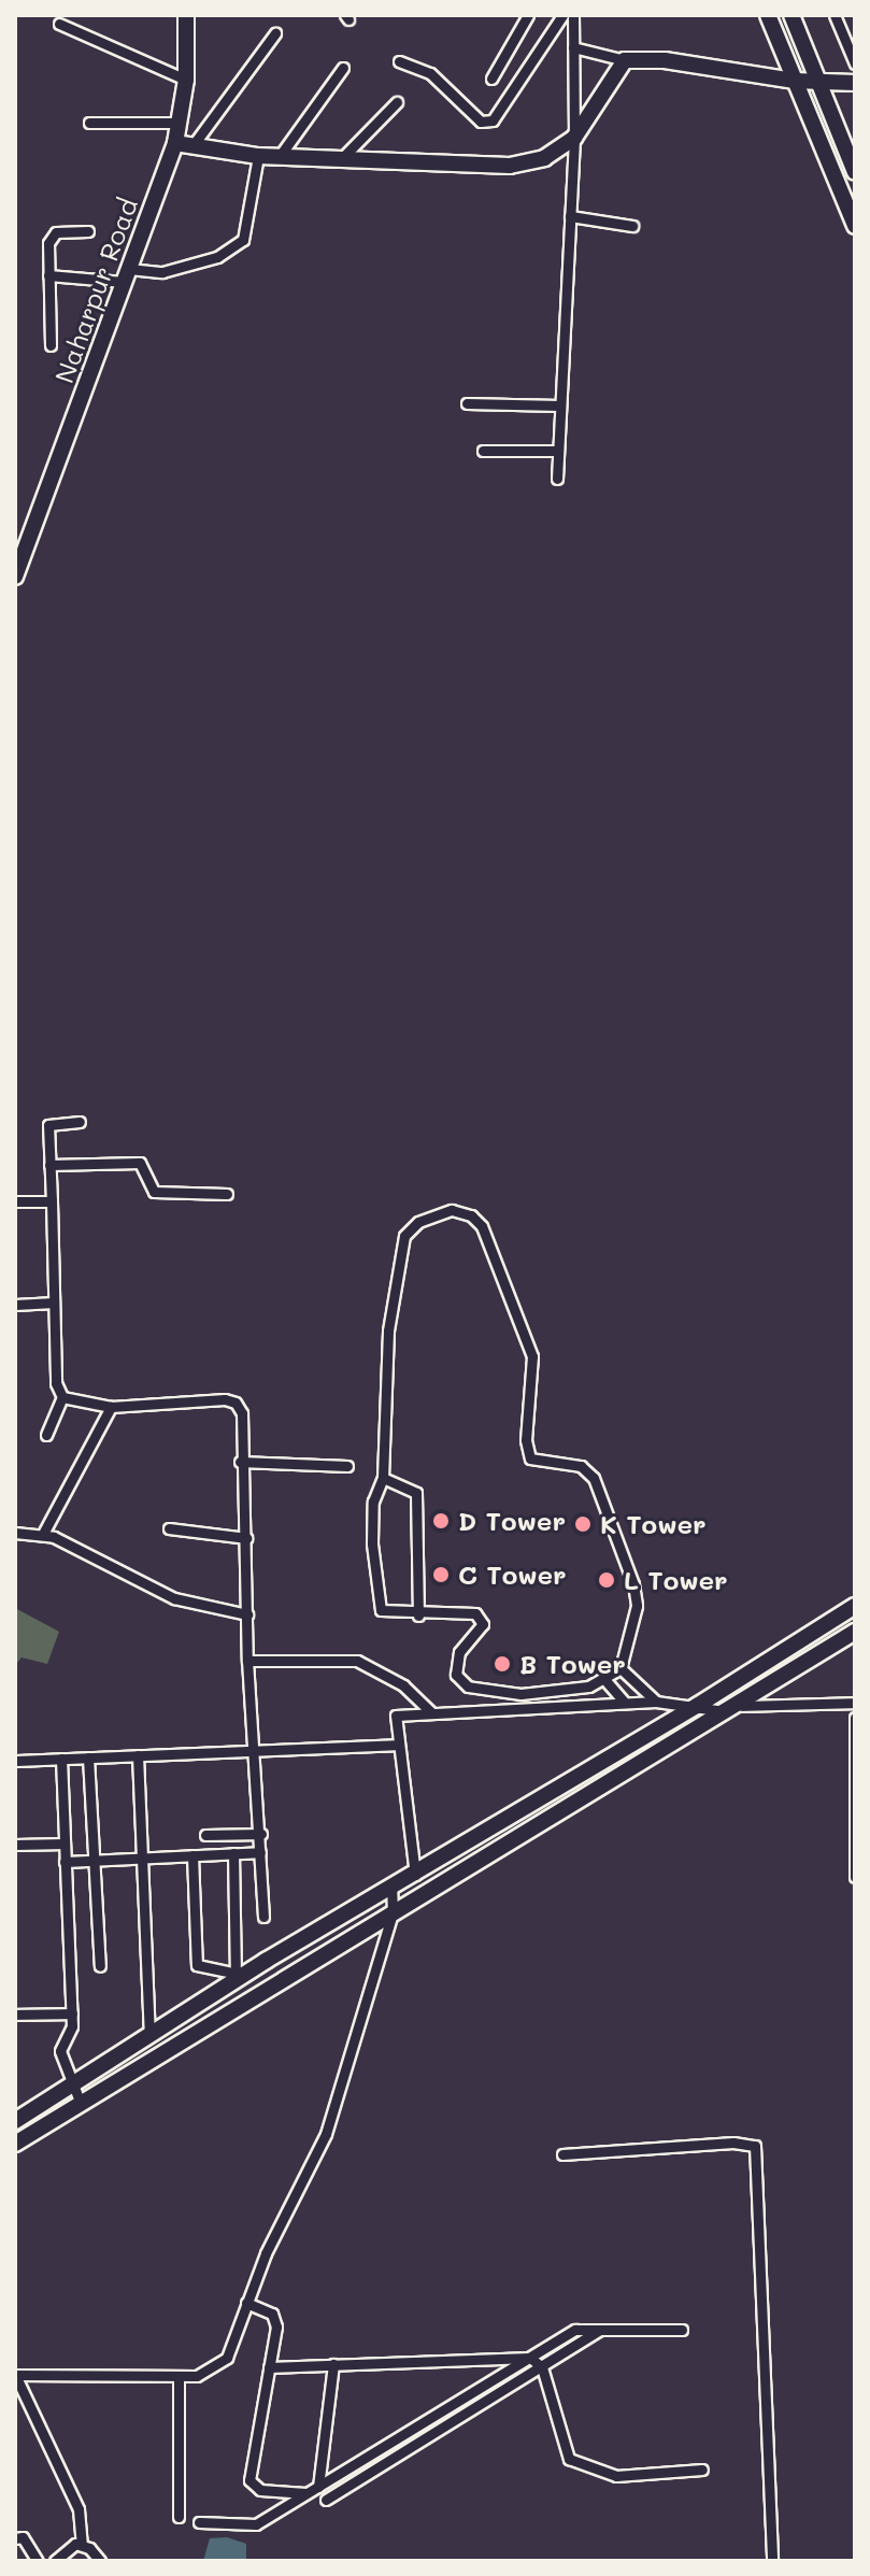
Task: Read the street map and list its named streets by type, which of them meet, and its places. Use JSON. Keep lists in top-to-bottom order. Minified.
{"streets":{"street":["Naharpur Road"]},"places":["D Tower","K Tower","C Tower","L Tower","B Tower"]}
